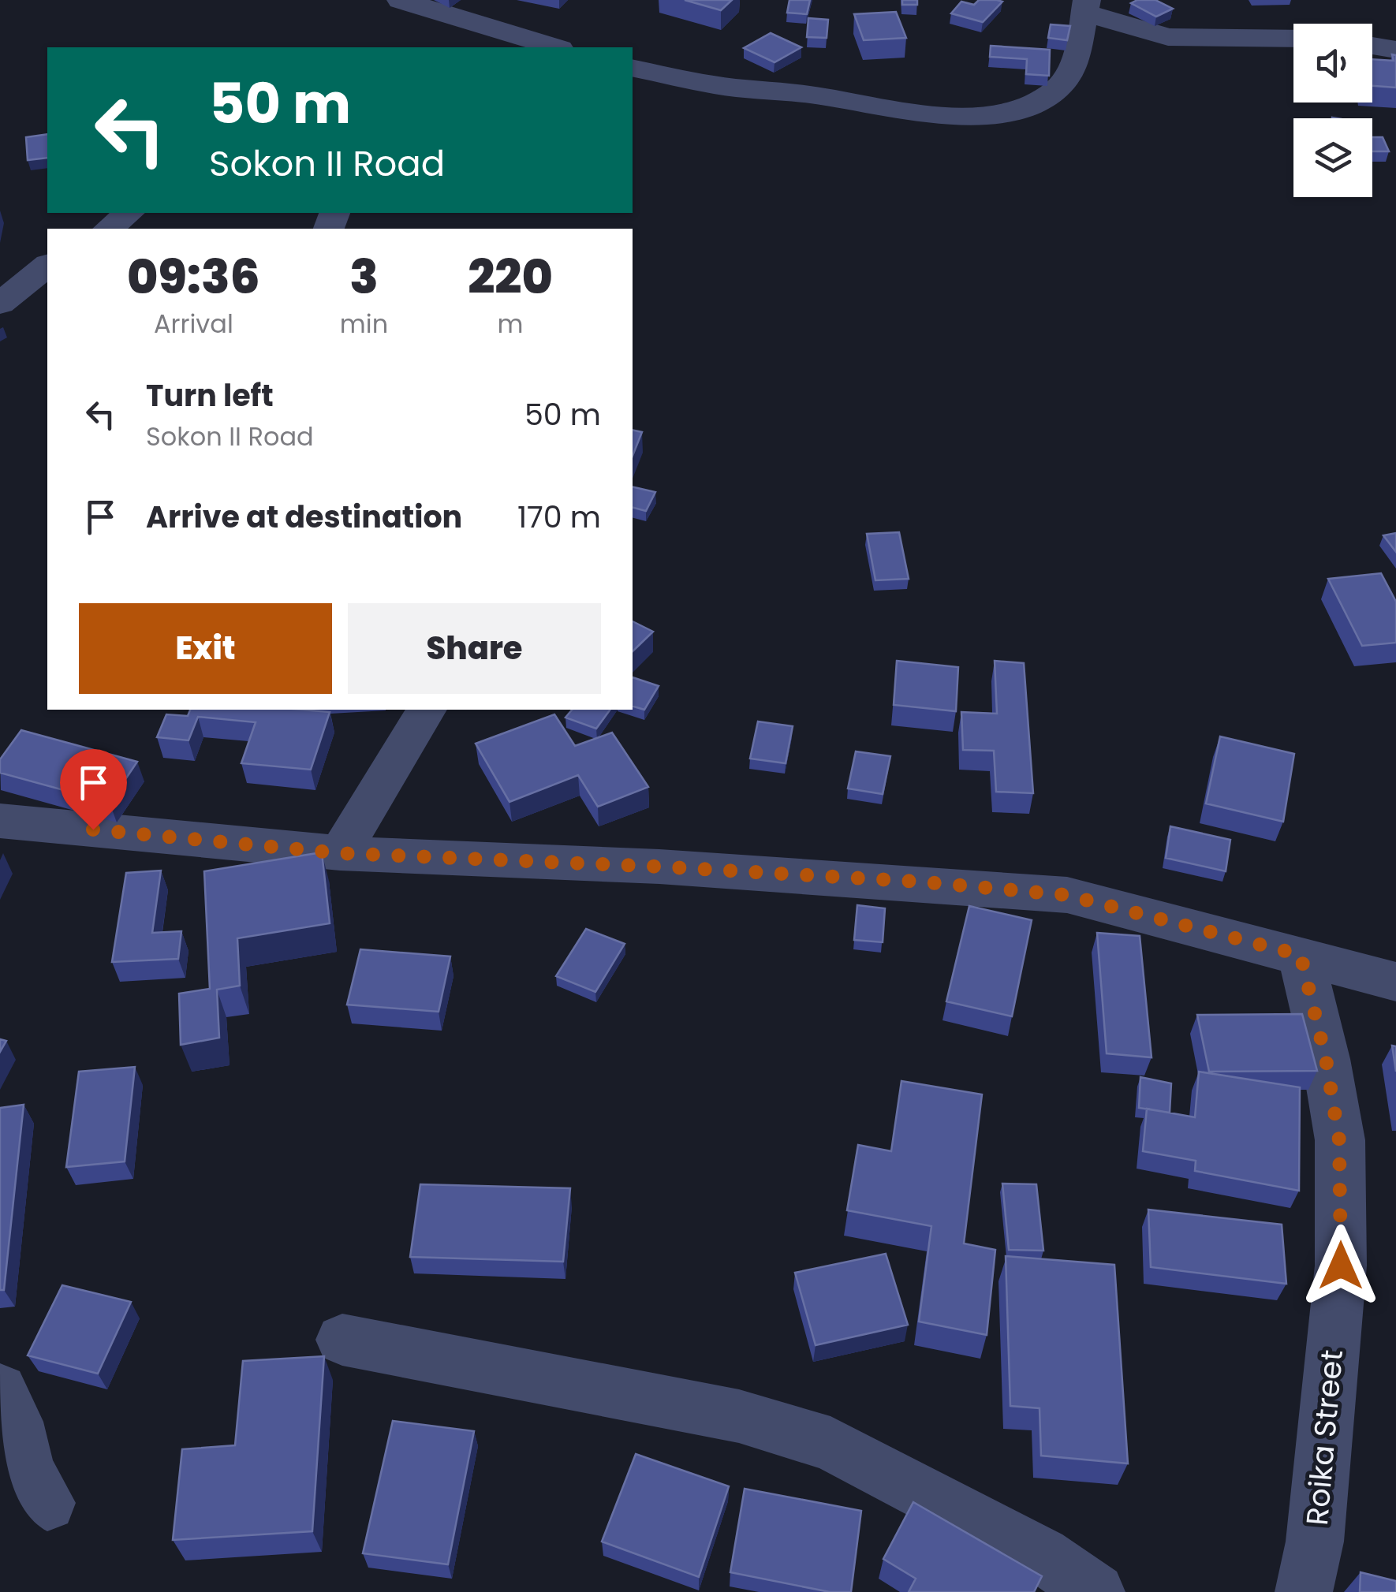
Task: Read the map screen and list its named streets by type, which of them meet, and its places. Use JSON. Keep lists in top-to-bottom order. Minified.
{"streets":{"street":["Roika Street"]},"page":{"turn":["50 m","Sokon II Road"],"eta":["09:36","Arrival","3","min","220","m"],"list":[{"name":"Turn left","note":"Sokon II Road","value":"50 m"},{"name":"Arrive at destination","value":"170 m"}],"buttons":["Exit","Share"]}}
